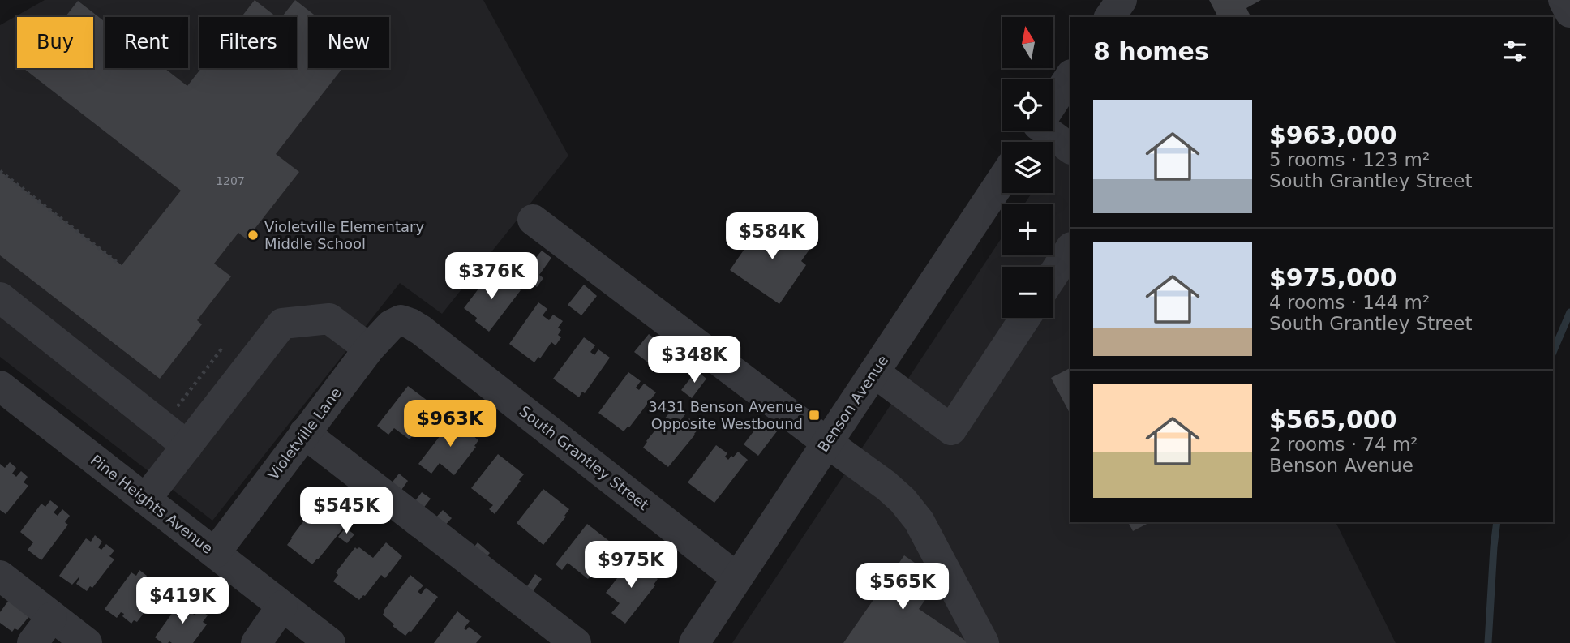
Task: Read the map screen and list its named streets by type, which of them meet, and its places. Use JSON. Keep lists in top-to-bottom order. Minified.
{"streets":{"street":["Benson Avenue","Violetville Lane","South Grantley Street","Pine Heights Avenue"]},"crossings":[["Benson Avenue","South Grantley Street"],["Violetville Lane","South Grantley Street"],["Violetville Lane","Pine Heights Avenue"]],"places":{"other":["Violetville Elementary Middle School"],"transit":["3431 Benson Avenue Opposite Westbound"]},"house_numbers":["1207"],"north":"top","page":{"map_buttons":["+","−"],"chip":["Buy","Rent","Filters","New"],"heading":"8 homes","list":[{"name":"$963,000","note":"5 rooms · 123 m² · South Grantley Street"},{"name":"$975,000","note":"4 rooms · 144 m² · South Grantley Street"},{"name":"$565,000","note":"2 rooms · 74 m² · Benson Avenue"}],"price":["$584K","$376K","$348K","$963K","$545K","$975K","$565K","$419K"]}}
